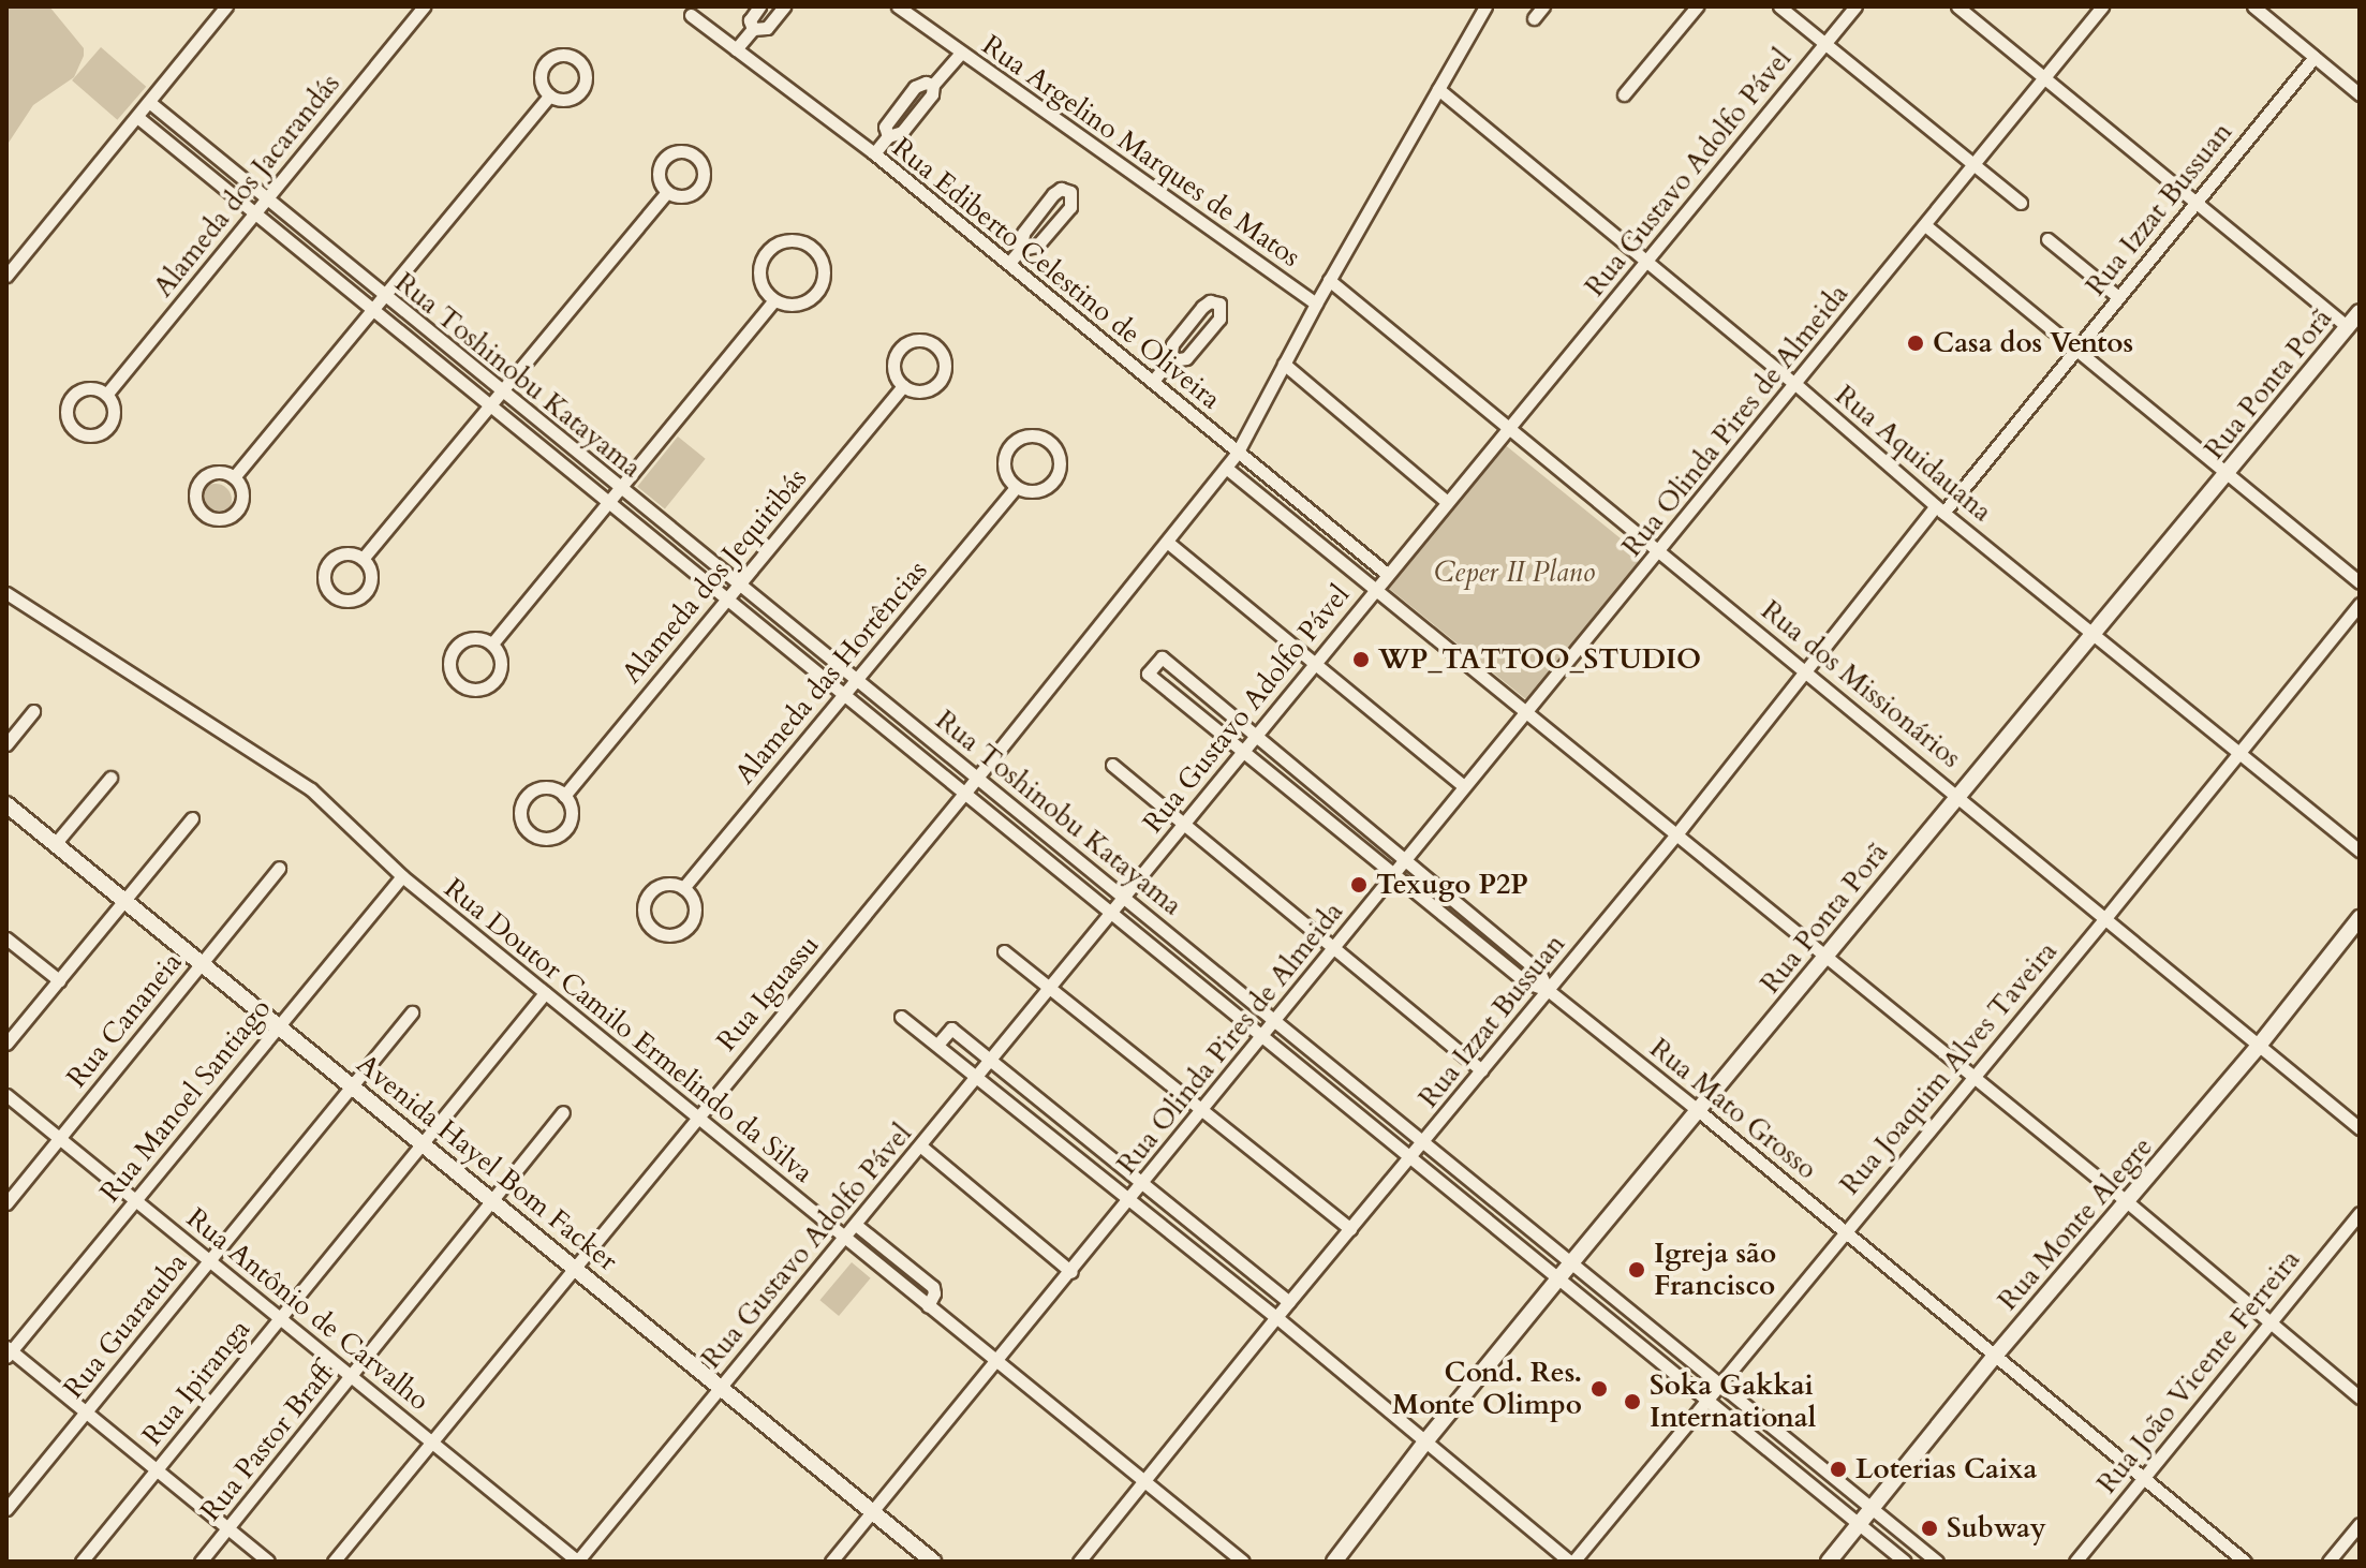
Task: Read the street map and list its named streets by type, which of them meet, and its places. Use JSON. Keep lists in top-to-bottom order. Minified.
{"streets":{"street":["Rua Argelino Marques de Matos","Rua Gustavo Adolfo Pável","Alameda dos Jacarandás","Rua Izzat Bussuan","Rua Ediberto Celestino de Oliveira","Rua Toshinobu Katayama","Rua Ponta Porã","Rua Olinda Pires de Almeida","Rua Aquidauana","Alameda dos Jequitibás","Alameda das Hortências","Rua dos Missionários","Rua Iguassu","Rua Cananeia","Rua Doutor Camilo Ermelindo da Silva","Rua Joaquim Alves Taveira","Rua Manoel Santiago","Rua Mato Grosso","Avenida Hayel Bom Facker","Rua Monte Alegre","Rua Antônio de Carvalho","Rua Guaratuba","Rua João Vicente Ferreira","Rua Ipiranga","Rua Pastor Braff"]},"crossings":[["Rua Argelino Marques de Matos","Rua Iguassu"],["Rua Gustavo Adolfo Pável","Rua Ediberto Celestino de Oliveira"],["Rua Gustavo Adolfo Pável","Rua Toshinobu Katayama"],["Rua Gustavo Adolfo Pável","Rua Aquidauana"],["Rua Gustavo Adolfo Pável","Rua dos Missionários"],["Rua Gustavo Adolfo Pável","Rua Doutor Camilo Ermelindo da Silva"],["Rua Gustavo Adolfo Pável","Rua Mato Grosso"],["Rua Gustavo Adolfo Pável","Avenida Hayel Bom Facker"],["Rua Gustavo Adolfo Pável","Rua Antônio de Carvalho"],["Alameda dos Jacarandás","Rua Toshinobu Katayama"],["Rua Izzat Bussuan","Rua Toshinobu Katayama"],["Rua Izzat Bussuan","Rua Aquidauana"],["Rua Izzat Bussuan","Rua dos Missionários"],["Rua Izzat Bussuan","Rua Doutor Camilo Ermelindo da Silva"],["Rua Izzat Bussuan","Rua Mato Grosso"],["Rua Ediberto Celestino de Oliveira","Rua Iguassu"],["Rua Toshinobu Katayama","Rua Ponta Porã"],["Rua Toshinobu Katayama","Rua Olinda Pires de Almeida"],["Rua Toshinobu Katayama","Alameda dos Jequitibás"],["Rua Toshinobu Katayama","Alameda das Hortências"],["Rua Toshinobu Katayama","Rua Iguassu"],["Rua Toshinobu Katayama","Rua Joaquim Alves Taveira"],["Rua Toshinobu Katayama","Rua Monte Alegre"],["Rua Ponta Porã","Rua Aquidauana"],["Rua Ponta Porã","Rua dos Missionários"],["Rua Ponta Porã","Rua Mato Grosso"],["Rua Olinda Pires de Almeida","Rua Aquidauana"],["Rua Olinda Pires de Almeida","Rua dos Missionários"],["Rua Olinda Pires de Almeida","Rua Doutor Camilo Ermelindo da Silva"],["Rua Olinda Pires de Almeida","Rua Mato Grosso"],["Rua Olinda Pires de Almeida","Avenida Hayel Bom Facker"],["Rua Aquidauana","Rua Iguassu"],["Rua Aquidauana","Rua Joaquim Alves Taveira"],["Rua dos Missionários","Rua Iguassu"],["Rua dos Missionários","Rua Joaquim Alves Taveira"],["Rua dos Missionários","Rua Monte Alegre"],["Rua Iguassu","Rua Doutor Camilo Ermelindo da Silva"],["Rua Iguassu","Avenida Hayel Bom Facker"],["Rua Iguassu","Rua Antônio de Carvalho"],["Rua Cananeia","Avenida Hayel Bom Facker"],["Rua Cananeia","Rua Antônio de Carvalho"],["Rua Doutor Camilo Ermelindo da Silva","Rua Manoel Santiago"],["Rua Doutor Camilo Ermelindo da Silva","Rua Ipiranga"],["Rua Joaquim Alves Taveira","Rua Mato Grosso"],["Rua Manoel Santiago","Avenida Hayel Bom Facker"],["Rua Manoel Santiago","Rua Antônio de Carvalho"],["Rua Mato Grosso","Rua Monte Alegre"],["Rua Mato Grosso","Rua João Vicente Ferreira"],["Avenida Hayel Bom Facker","Rua Guaratuba"],["Avenida Hayel Bom Facker","Rua Ipiranga"],["Avenida Hayel Bom Facker","Rua Pastor Braff"],["Rua Antônio de Carvalho","Rua Guaratuba"],["Rua Antônio de Carvalho","Rua Ipiranga"],["Rua Antônio de Carvalho","Rua Pastor Braff"]],"parks":["Ceper II Plano"],"places":["Casa dos Ventos","WP_TATTOO_STUDIO","Texugo P2P","Igreja são Francisco","Cond. Res. Monte Olimpo","Soka Gakkai International","Loterias Caixa","Subway"]}
